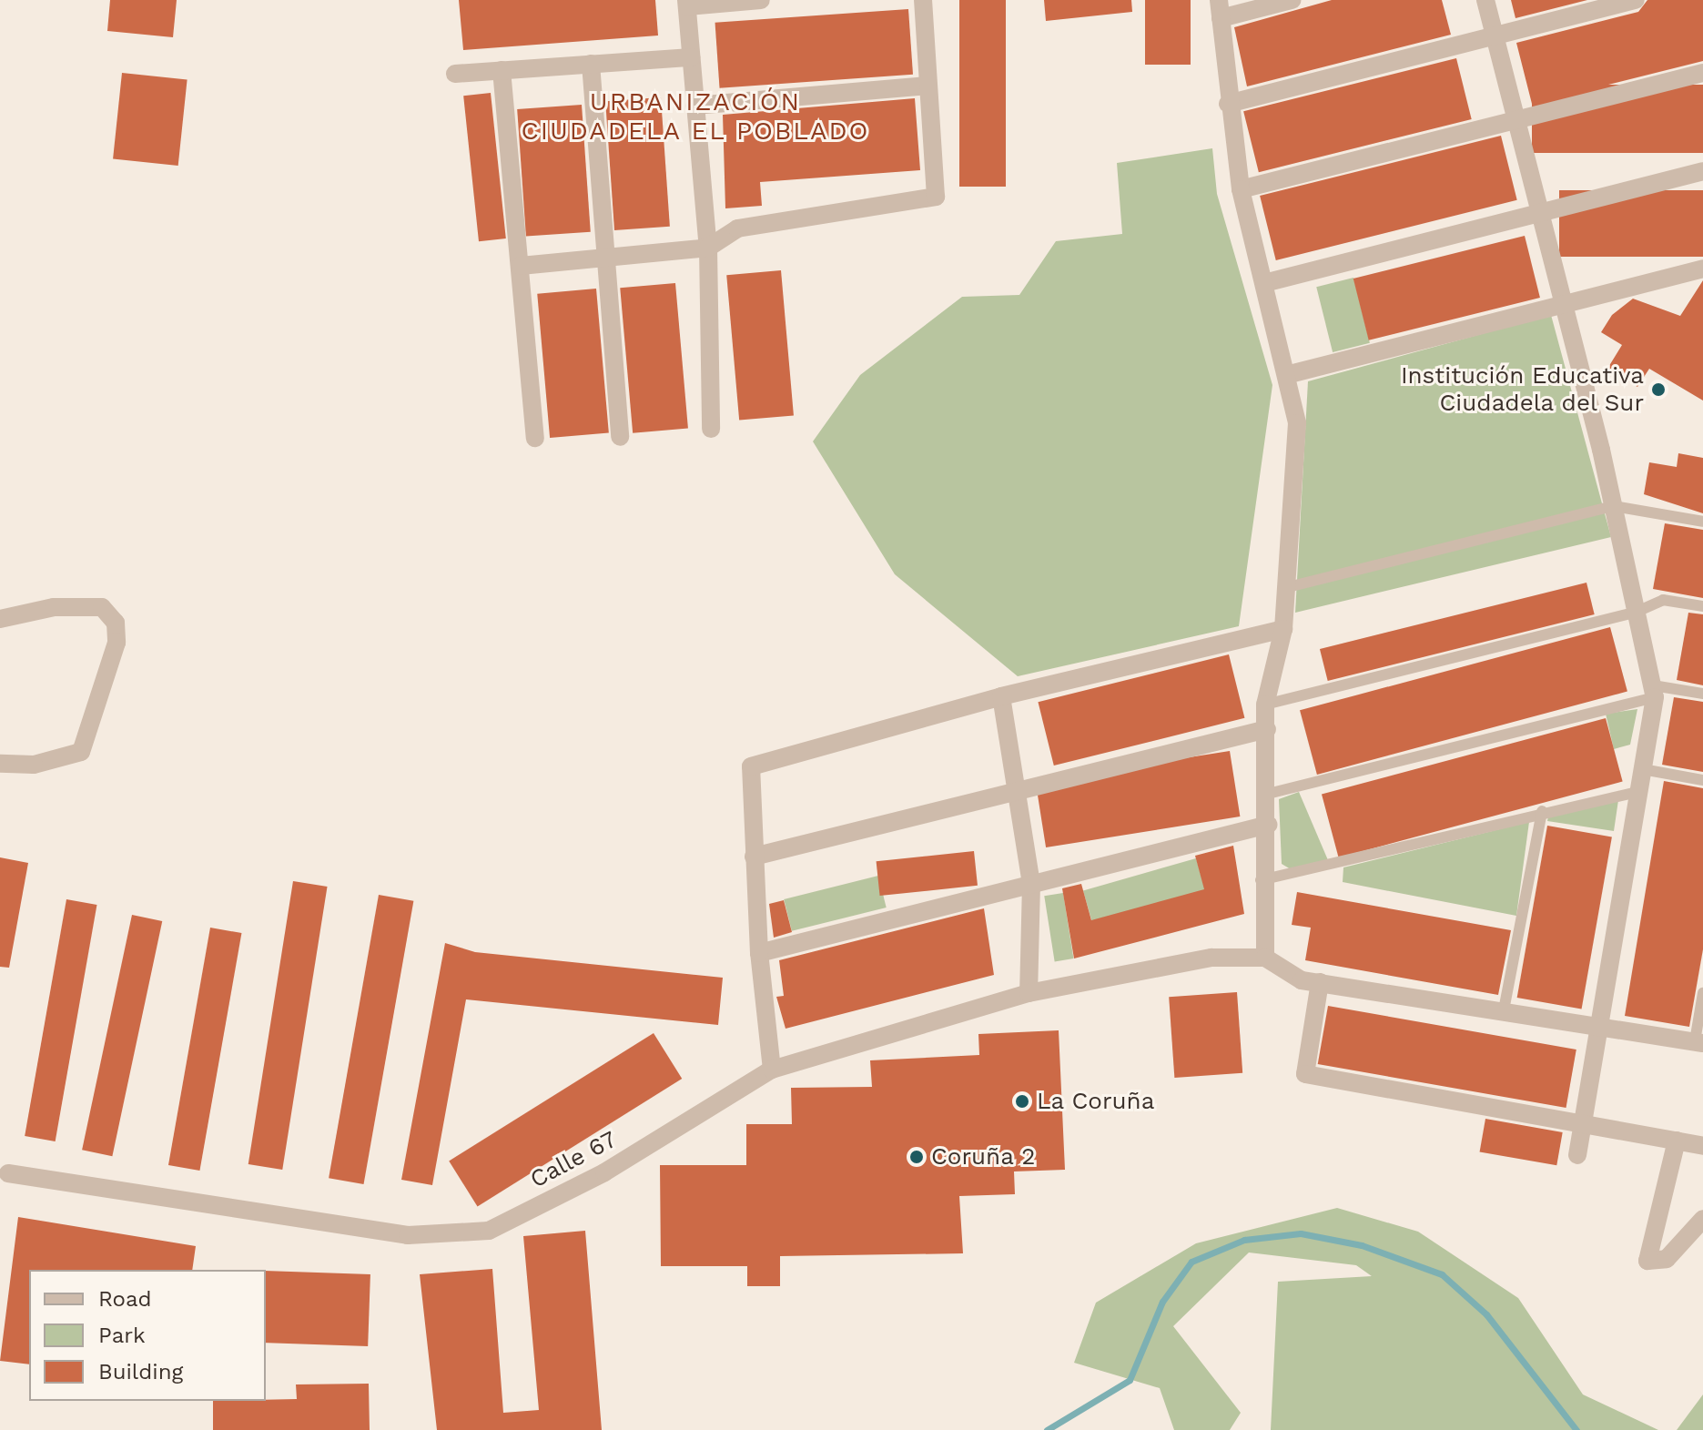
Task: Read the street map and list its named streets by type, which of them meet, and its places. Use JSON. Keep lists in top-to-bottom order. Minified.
{"streets":{"street":["Calle 67"]},"districts":["URBANIZACIÓN CIUDADELA EL POBLADO"],"places":["Institución Educativa Ciudadela del Sur","La Coruña","Coruña 2"],"legend":["Road","Park","Building"]}
